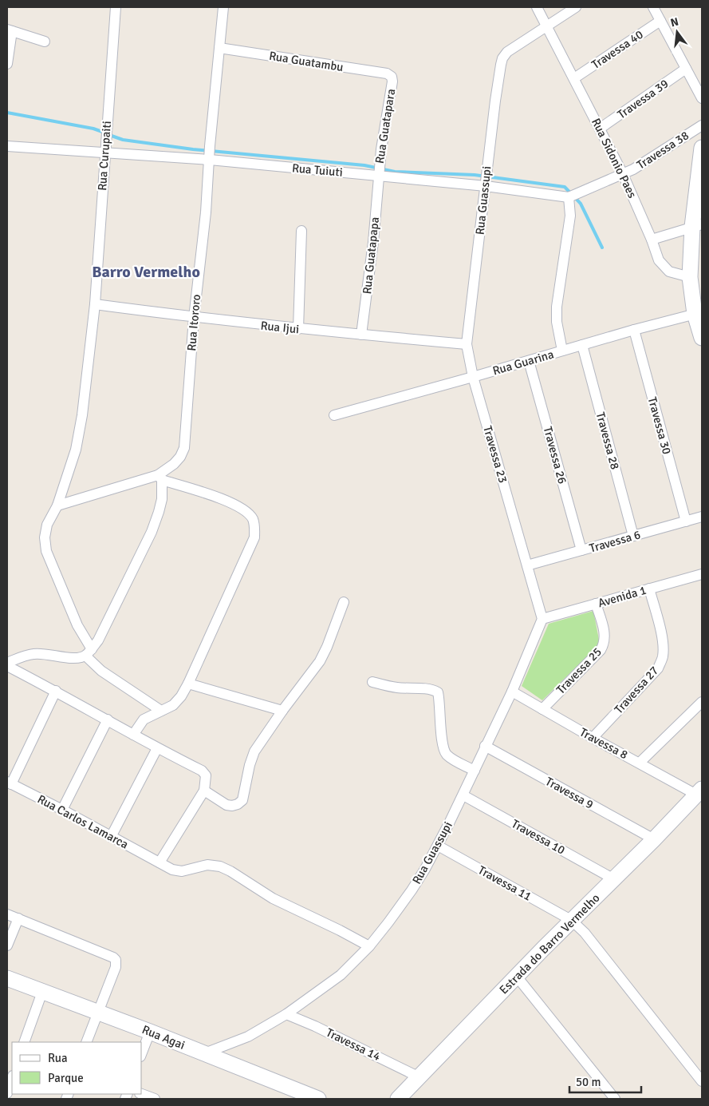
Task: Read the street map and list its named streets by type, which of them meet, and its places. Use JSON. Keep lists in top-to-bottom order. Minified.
{"streets":{"street":["Travessa 40","Rua Guatambu","Travessa 39","Rua Guatapara","Travessa 38","Rua Curupaiti","Rua Sidonio Paes","Rua Tuiuti","Rua Guassupi","Rua Guatapapa","Rua Itororo","Rua Ijui","Rua Guarina","Travessa 30","Travessa 28","Travessa 23","Travessa 26","Travessa 6","Avenida 1","Travessa 25","Travessa 27","Travessa 8","Travessa 9","Rua Carlos Lamarca","Travessa 10","Travessa 11","Estrada do Barro Vermelho","Rua Agai","Travessa 14"]},"crossings":[["Travessa 40","Rua Sidonio Paes"],["Rua Guatambu","Rua Guatapara"],["Rua Guatambu","Rua Itororo"],["Travessa 39","Rua Sidonio Paes"],["Rua Guatapara","Rua Tuiuti"],["Rua Guatapara","Rua Guatapapa"],["Travessa 38","Rua Sidonio Paes"],["Rua Curupaiti","Rua Tuiuti"],["Rua Curupaiti","Rua Itororo"],["Rua Curupaiti","Rua Ijui"],["Rua Sidonio Paes","Rua Guassupi"],["Rua Tuiuti","Rua Guassupi"],["Rua Tuiuti","Rua Guatapapa"],["Rua Tuiuti","Rua Itororo"],["Rua Tuiuti","Rua Guarina"],["Rua Guassupi","Rua Ijui"],["Rua Guassupi","Travessa 23"],["Rua Guassupi","Avenida 1"],["Rua Guassupi","Travessa 8"],["Rua Guassupi","Travessa 9"],["Rua Guassupi","Rua Carlos Lamarca"],["Rua Guassupi","Travessa 10"],["Rua Guassupi","Travessa 11"],["Rua Guassupi","Rua Agai"],["Rua Guassupi","Travessa 14"],["Rua Guatapapa","Rua Ijui"],["Rua Itororo","Rua Ijui"],["Rua Ijui","Travessa 23"],["Rua Guarina","Travessa 23"],["Rua Guarina","Travessa 26"],["Travessa 30","Travessa 6"],["Travessa 28","Travessa 6"],["Travessa 23","Travessa 6"],["Travessa 26","Travessa 6"],["Avenida 1","Travessa 25"],["Avenida 1","Travessa 27"],["Travessa 25","Travessa 8"],["Travessa 27","Travessa 8"],["Travessa 8","Estrada do Barro Vermelho"],["Travessa 9","Estrada do Barro Vermelho"],["Travessa 10","Estrada do Barro Vermelho"],["Travessa 11","Estrada do Barro Vermelho"],["Estrada do Barro Vermelho","Travessa 14"]],"districts":["Barro Vermelho"],"legend":["Rua","Parque"],"scale_bar":"50 m","north":"top"}
